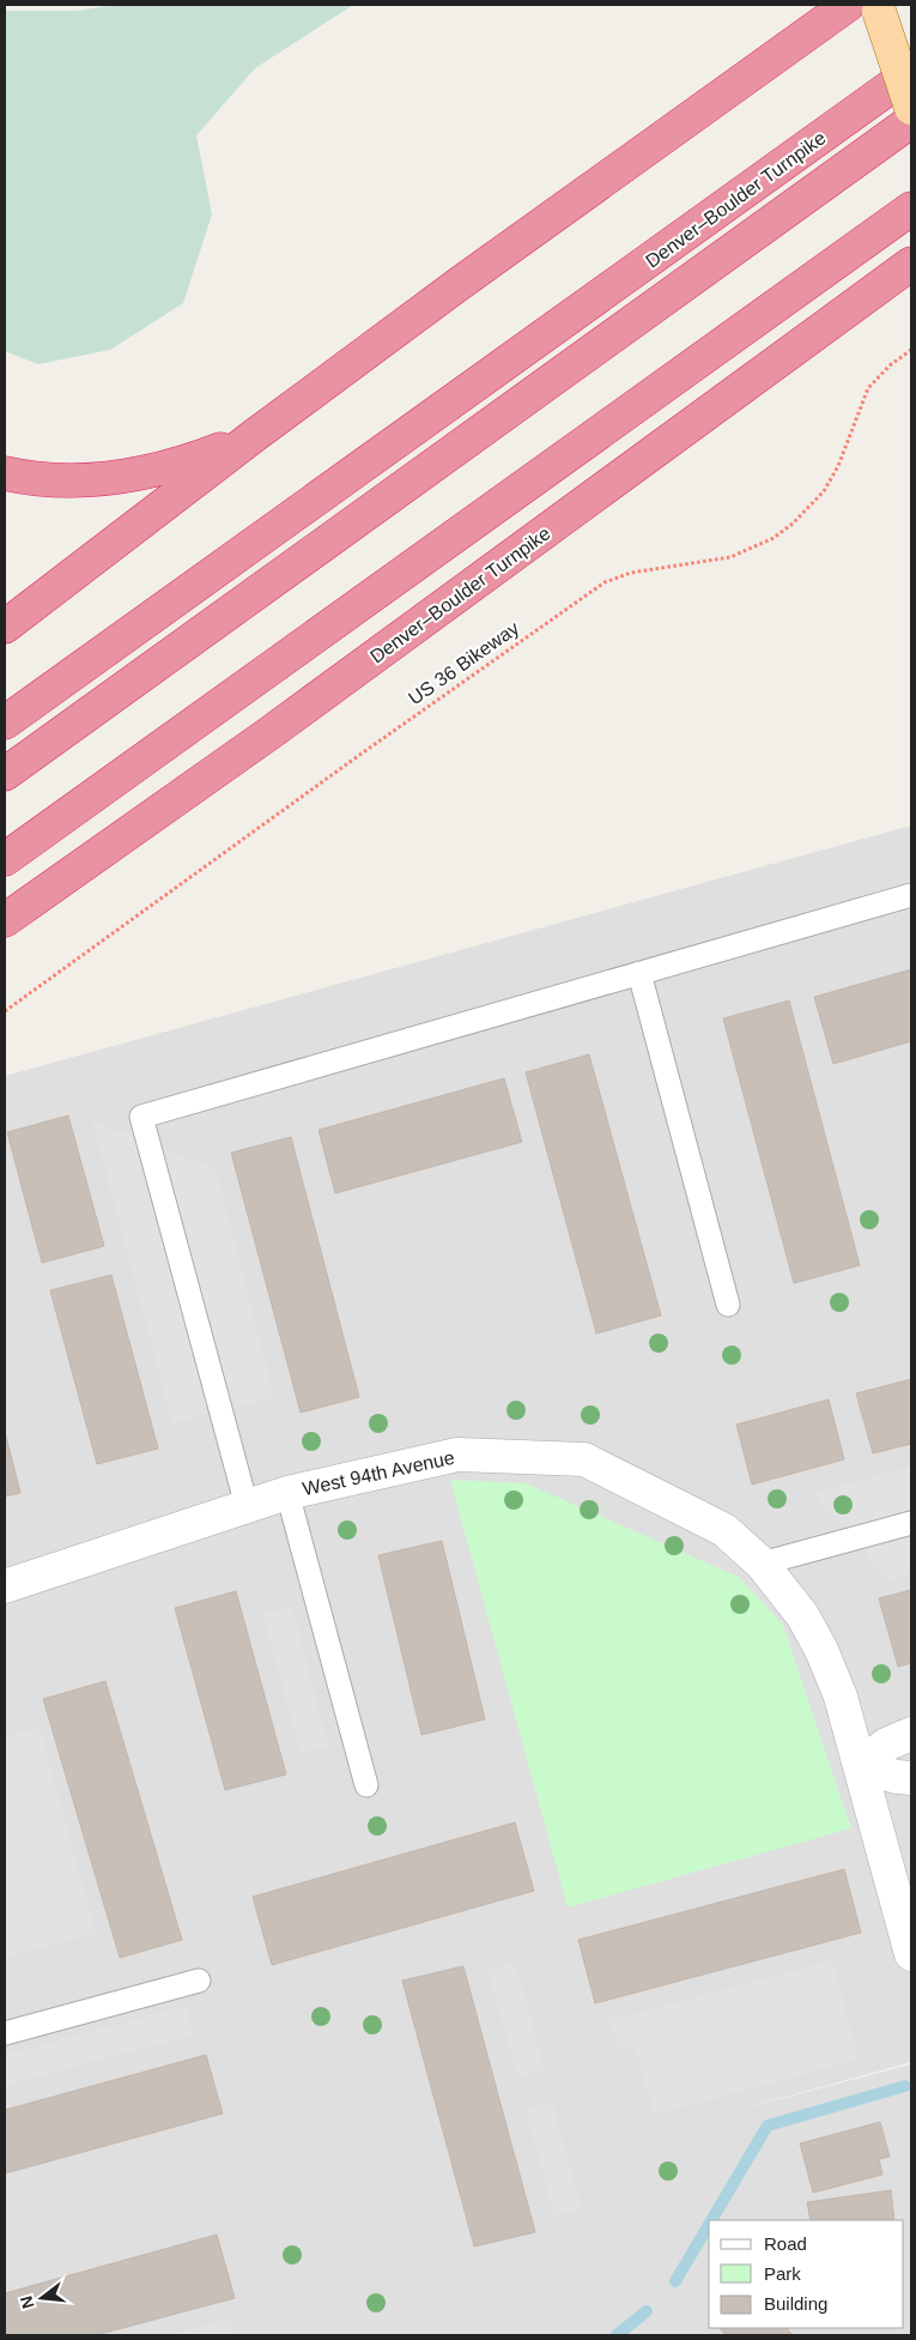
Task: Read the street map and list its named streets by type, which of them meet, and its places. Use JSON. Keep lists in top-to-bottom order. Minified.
{"streets":{"highway":["Denver–Boulder Turnpike"],"street":["West 94th Avenue"],"path":["US 36 Bikeway"]},"legend":["Road","Park","Building"],"north":"left"}
